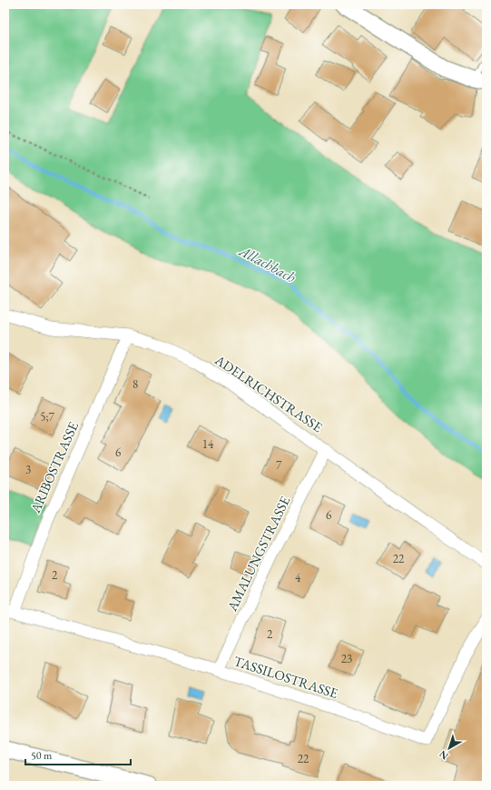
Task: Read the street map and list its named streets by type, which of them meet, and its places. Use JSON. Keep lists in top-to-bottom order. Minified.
{"streets":{"street":["ADELRICHSTRASSE","ARIBOSTRASSE","AMALUNGSTRASSE","TASSILOSTRASSE"]},"crossings":[["ADELRICHSTRASSE","ARIBOSTRASSE"],["ADELRICHSTRASSE","AMALUNGSTRASSE"],["ARIBOSTRASSE","TASSILOSTRASSE"],["AMALUNGSTRASSE","TASSILOSTRASSE"]],"water":["Allachbach"],"house_numbers":["8","5;7","14","6","7","3","6","22","2","4","2","23","22"],"scale_bar":"50 m","north":"bottom left"}
